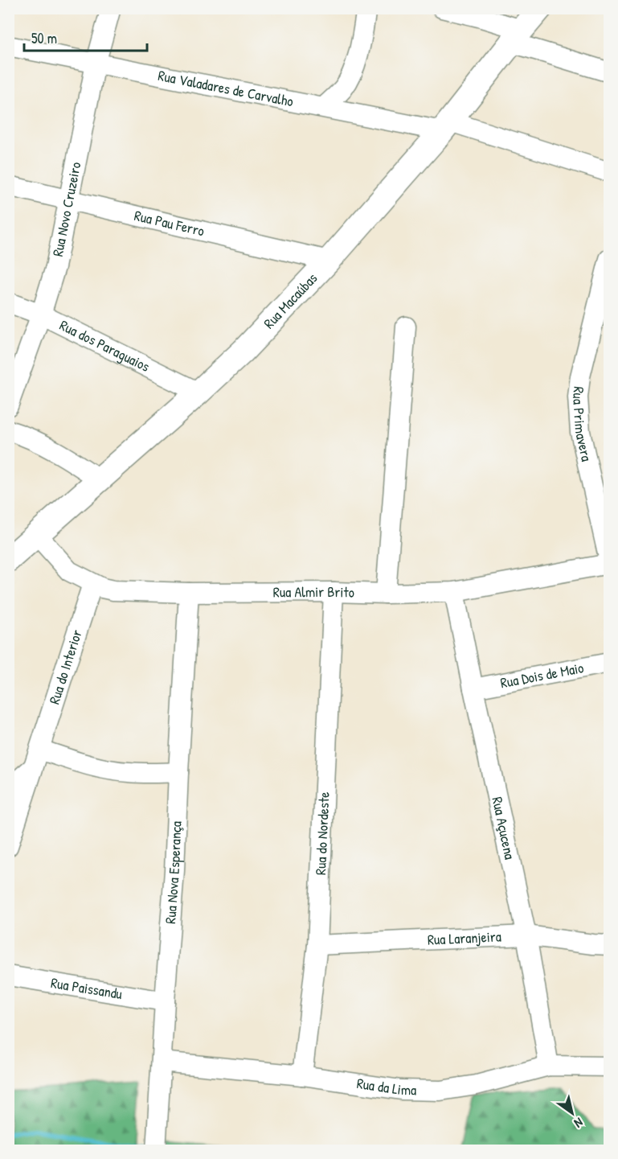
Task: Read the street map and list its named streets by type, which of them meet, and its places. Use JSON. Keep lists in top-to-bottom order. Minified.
{"streets":{"street":["Rua Valadares de Carvalho","Rua Novo Cruzeiro","Rua Pau Ferro","Rua Macaúbas","Rua dos Paraguaios","Rua Primavera","Rua Almir Brito","Rua do Interior","Rua Dois de Maio","Rua Açucena","Rua do Nordeste","Rua Nova Esperança","Rua Laranjeira","Rua Paissandu","Rua da Lima"]},"crossings":[["Rua Valadares de Carvalho","Rua Novo Cruzeiro"],["Rua Valadares de Carvalho","Rua Macaúbas"],["Rua Novo Cruzeiro","Rua Pau Ferro"],["Rua Novo Cruzeiro","Rua dos Paraguaios"],["Rua Pau Ferro","Rua Macaúbas"],["Rua Macaúbas","Rua dos Paraguaios"],["Rua Macaúbas","Rua Almir Brito"],["Rua Primavera","Rua Almir Brito"],["Rua Almir Brito","Rua do Interior"],["Rua Almir Brito","Rua Açucena"],["Rua Almir Brito","Rua do Nordeste"],["Rua Almir Brito","Rua Nova Esperança"],["Rua Dois de Maio","Rua Açucena"],["Rua Açucena","Rua Laranjeira"],["Rua Açucena","Rua da Lima"],["Rua do Nordeste","Rua Laranjeira"],["Rua do Nordeste","Rua da Lima"],["Rua Nova Esperança","Rua Paissandu"],["Rua Nova Esperança","Rua da Lima"]],"scale_bar":"50 m","north":"bottom right"}
